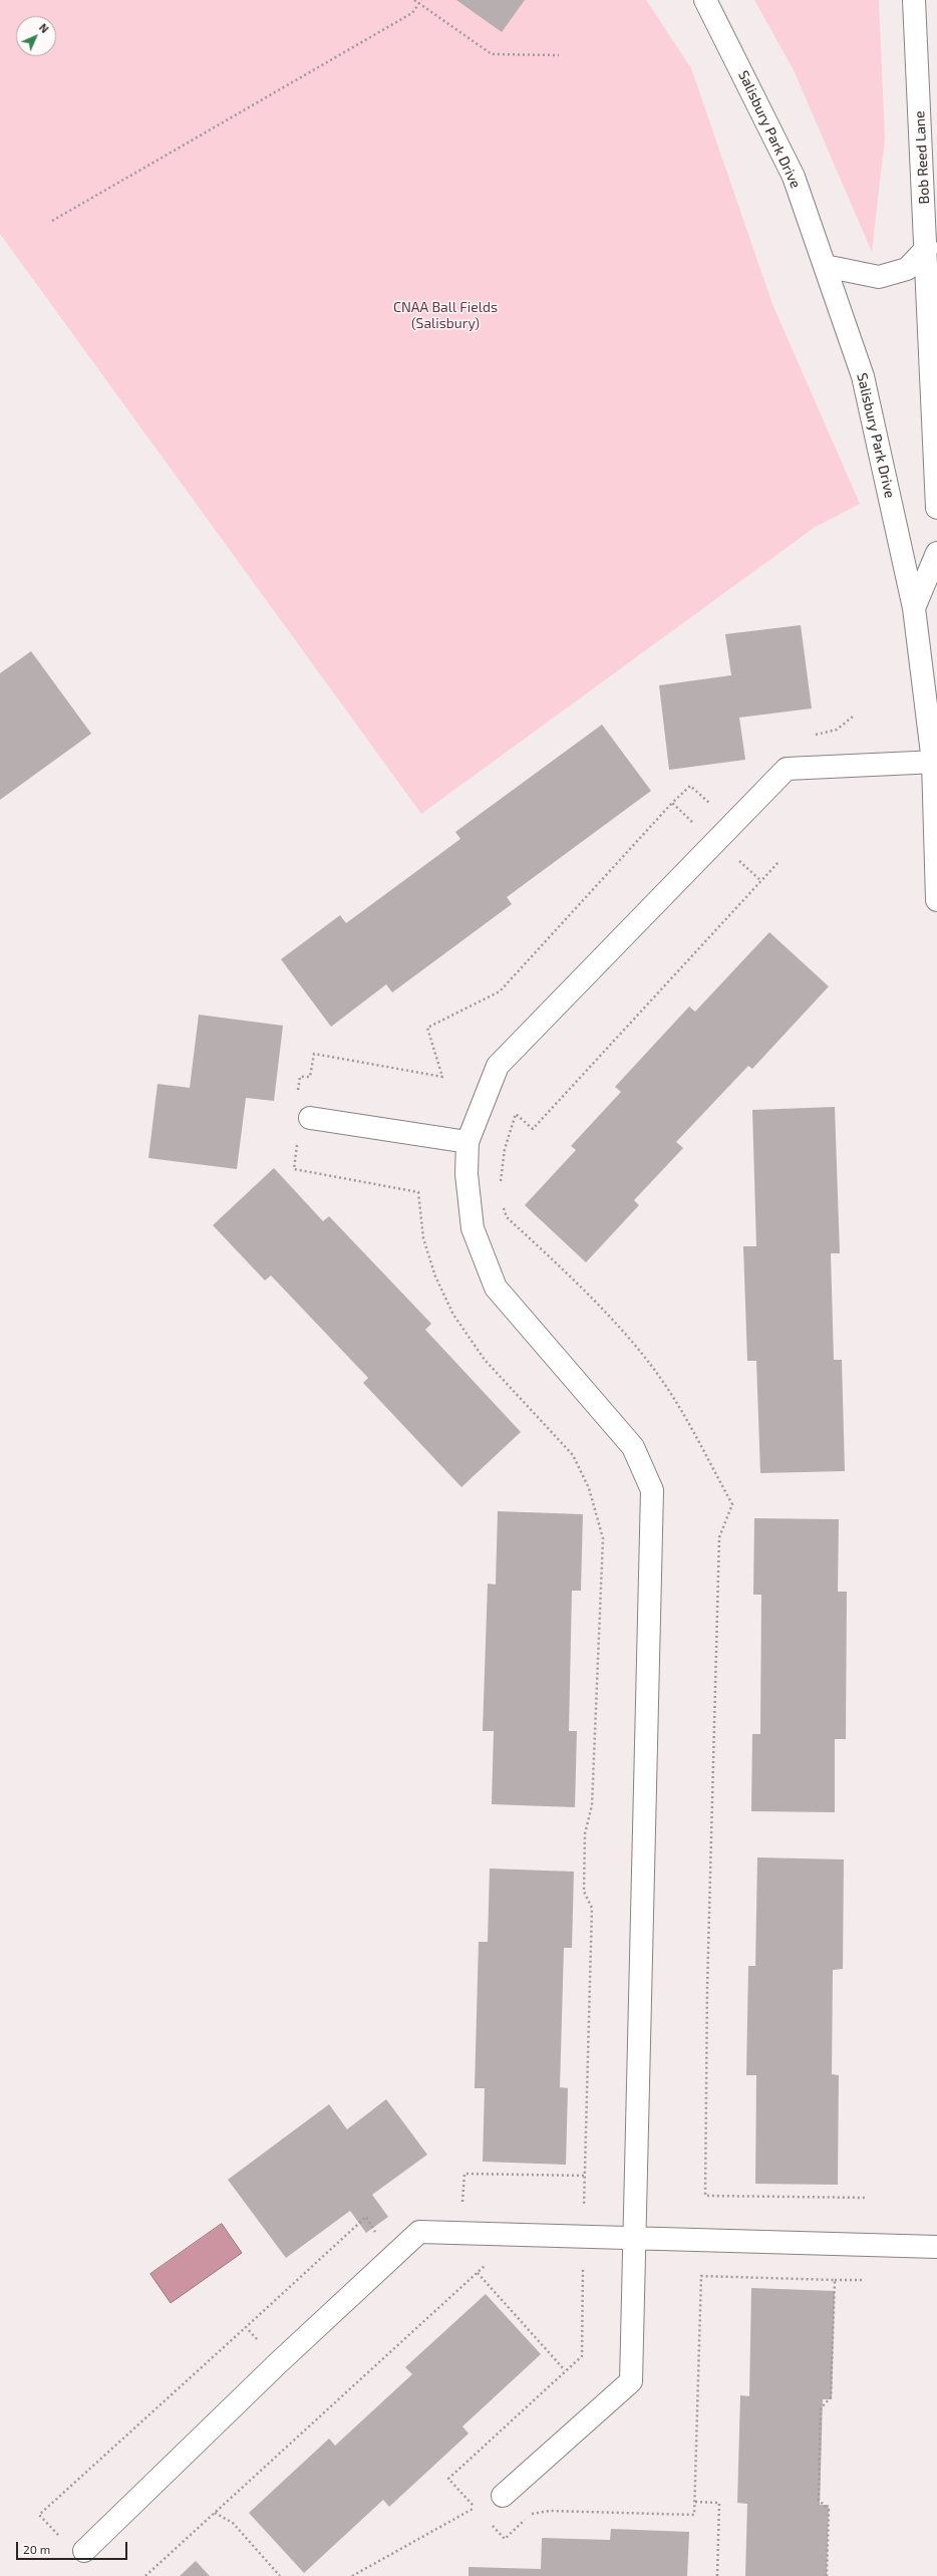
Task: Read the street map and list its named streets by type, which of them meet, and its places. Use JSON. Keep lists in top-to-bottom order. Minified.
{"streets":{"street":["Salisbury Park Drive","Bob Reed Lane"]},"parks":["CNAA Ball Fields (Salisbury)"],"scale_bar":"20 m","north":"top right"}
